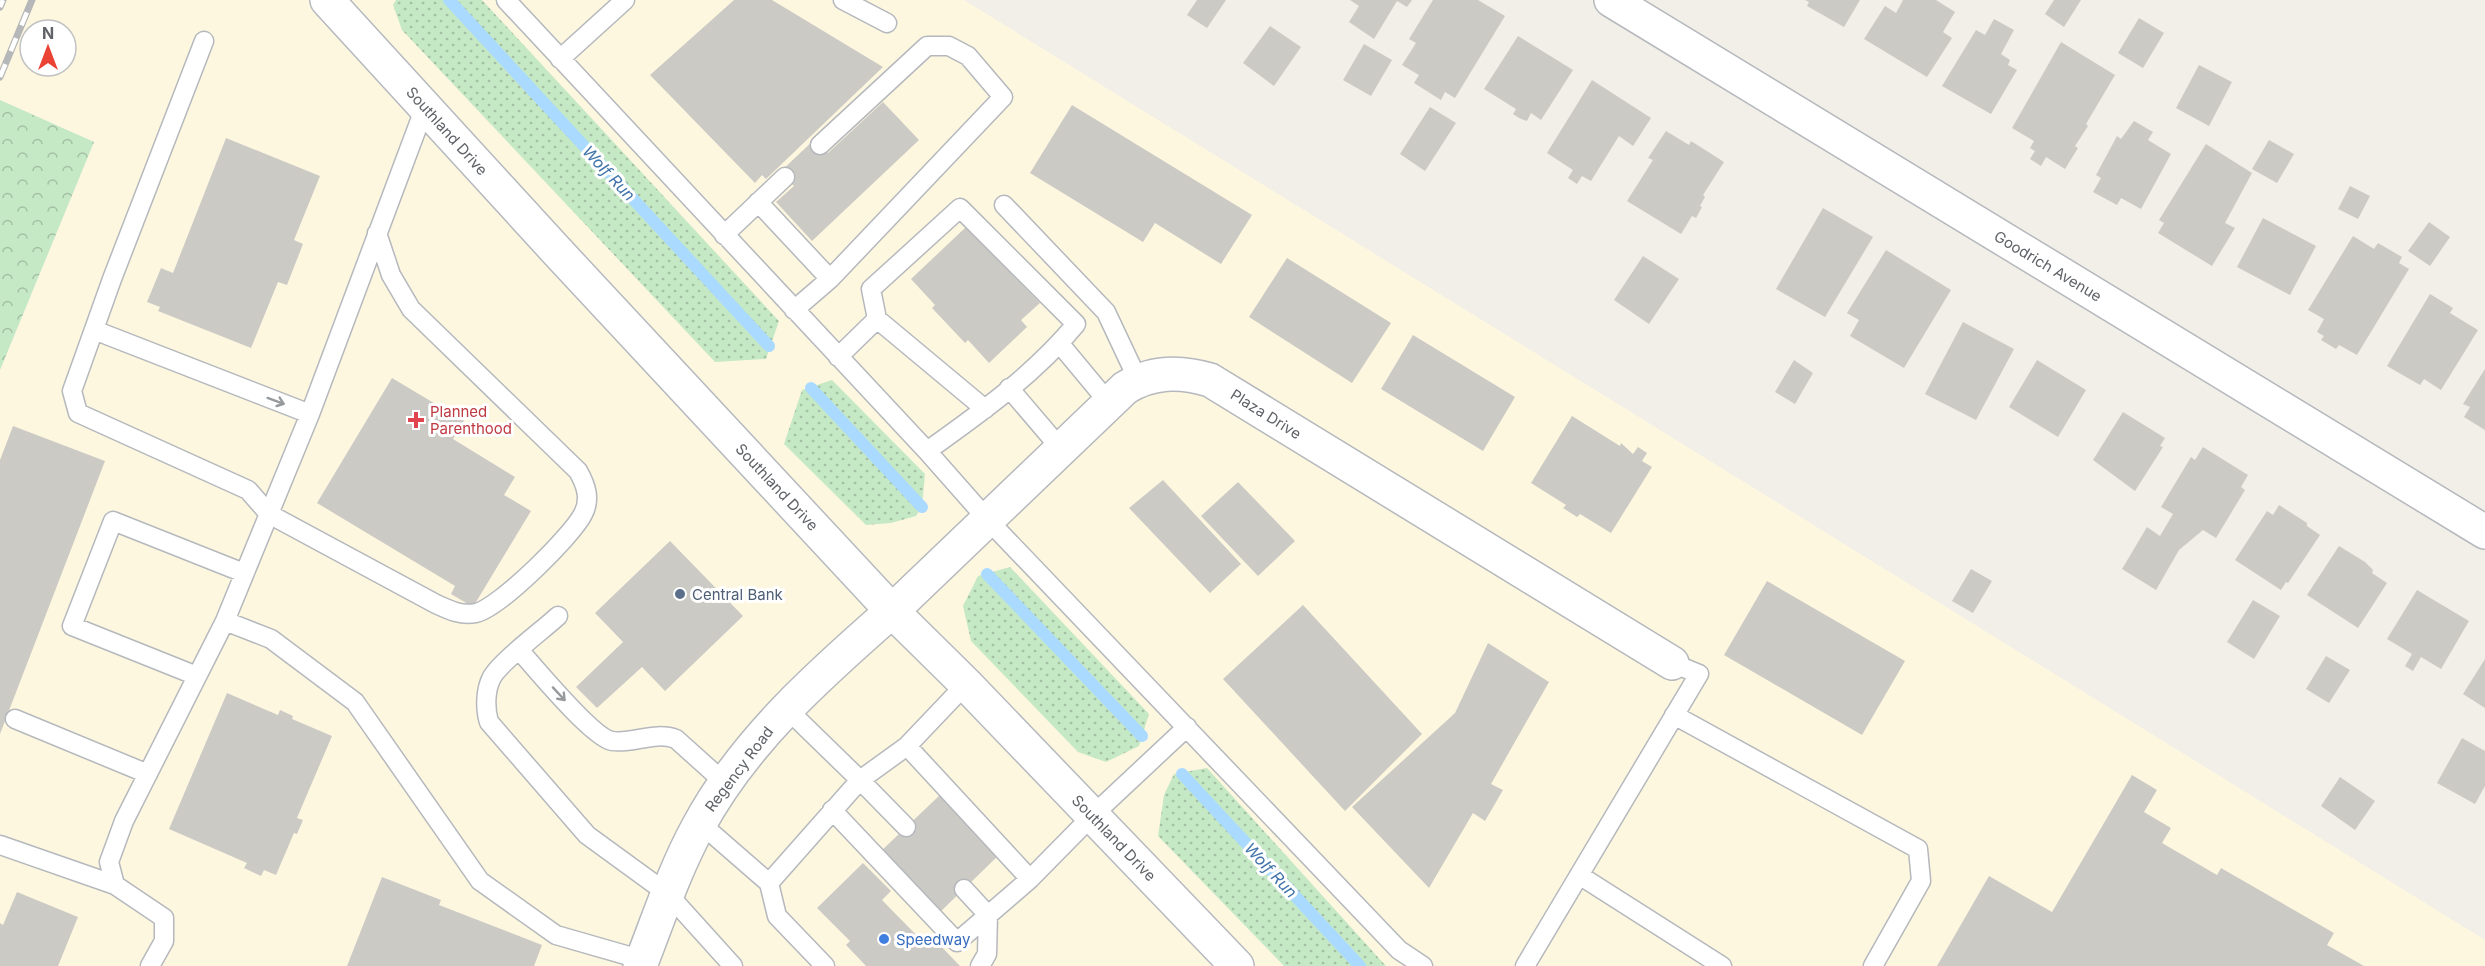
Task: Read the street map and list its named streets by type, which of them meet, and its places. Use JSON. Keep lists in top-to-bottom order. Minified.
{"streets":{"street":["Southland Drive","Goodrich Avenue","Plaza Drive","Regency Road"]},"crossings":[["Southland Drive","Plaza Drive"],["Southland Drive","Regency Road"],["Plaza Drive","Regency Road"]],"water":["Wolf Run"],"places":{"health":["Planned Parenthood"],"other":["Central Bank","Speedway"]},"north":"top"}
